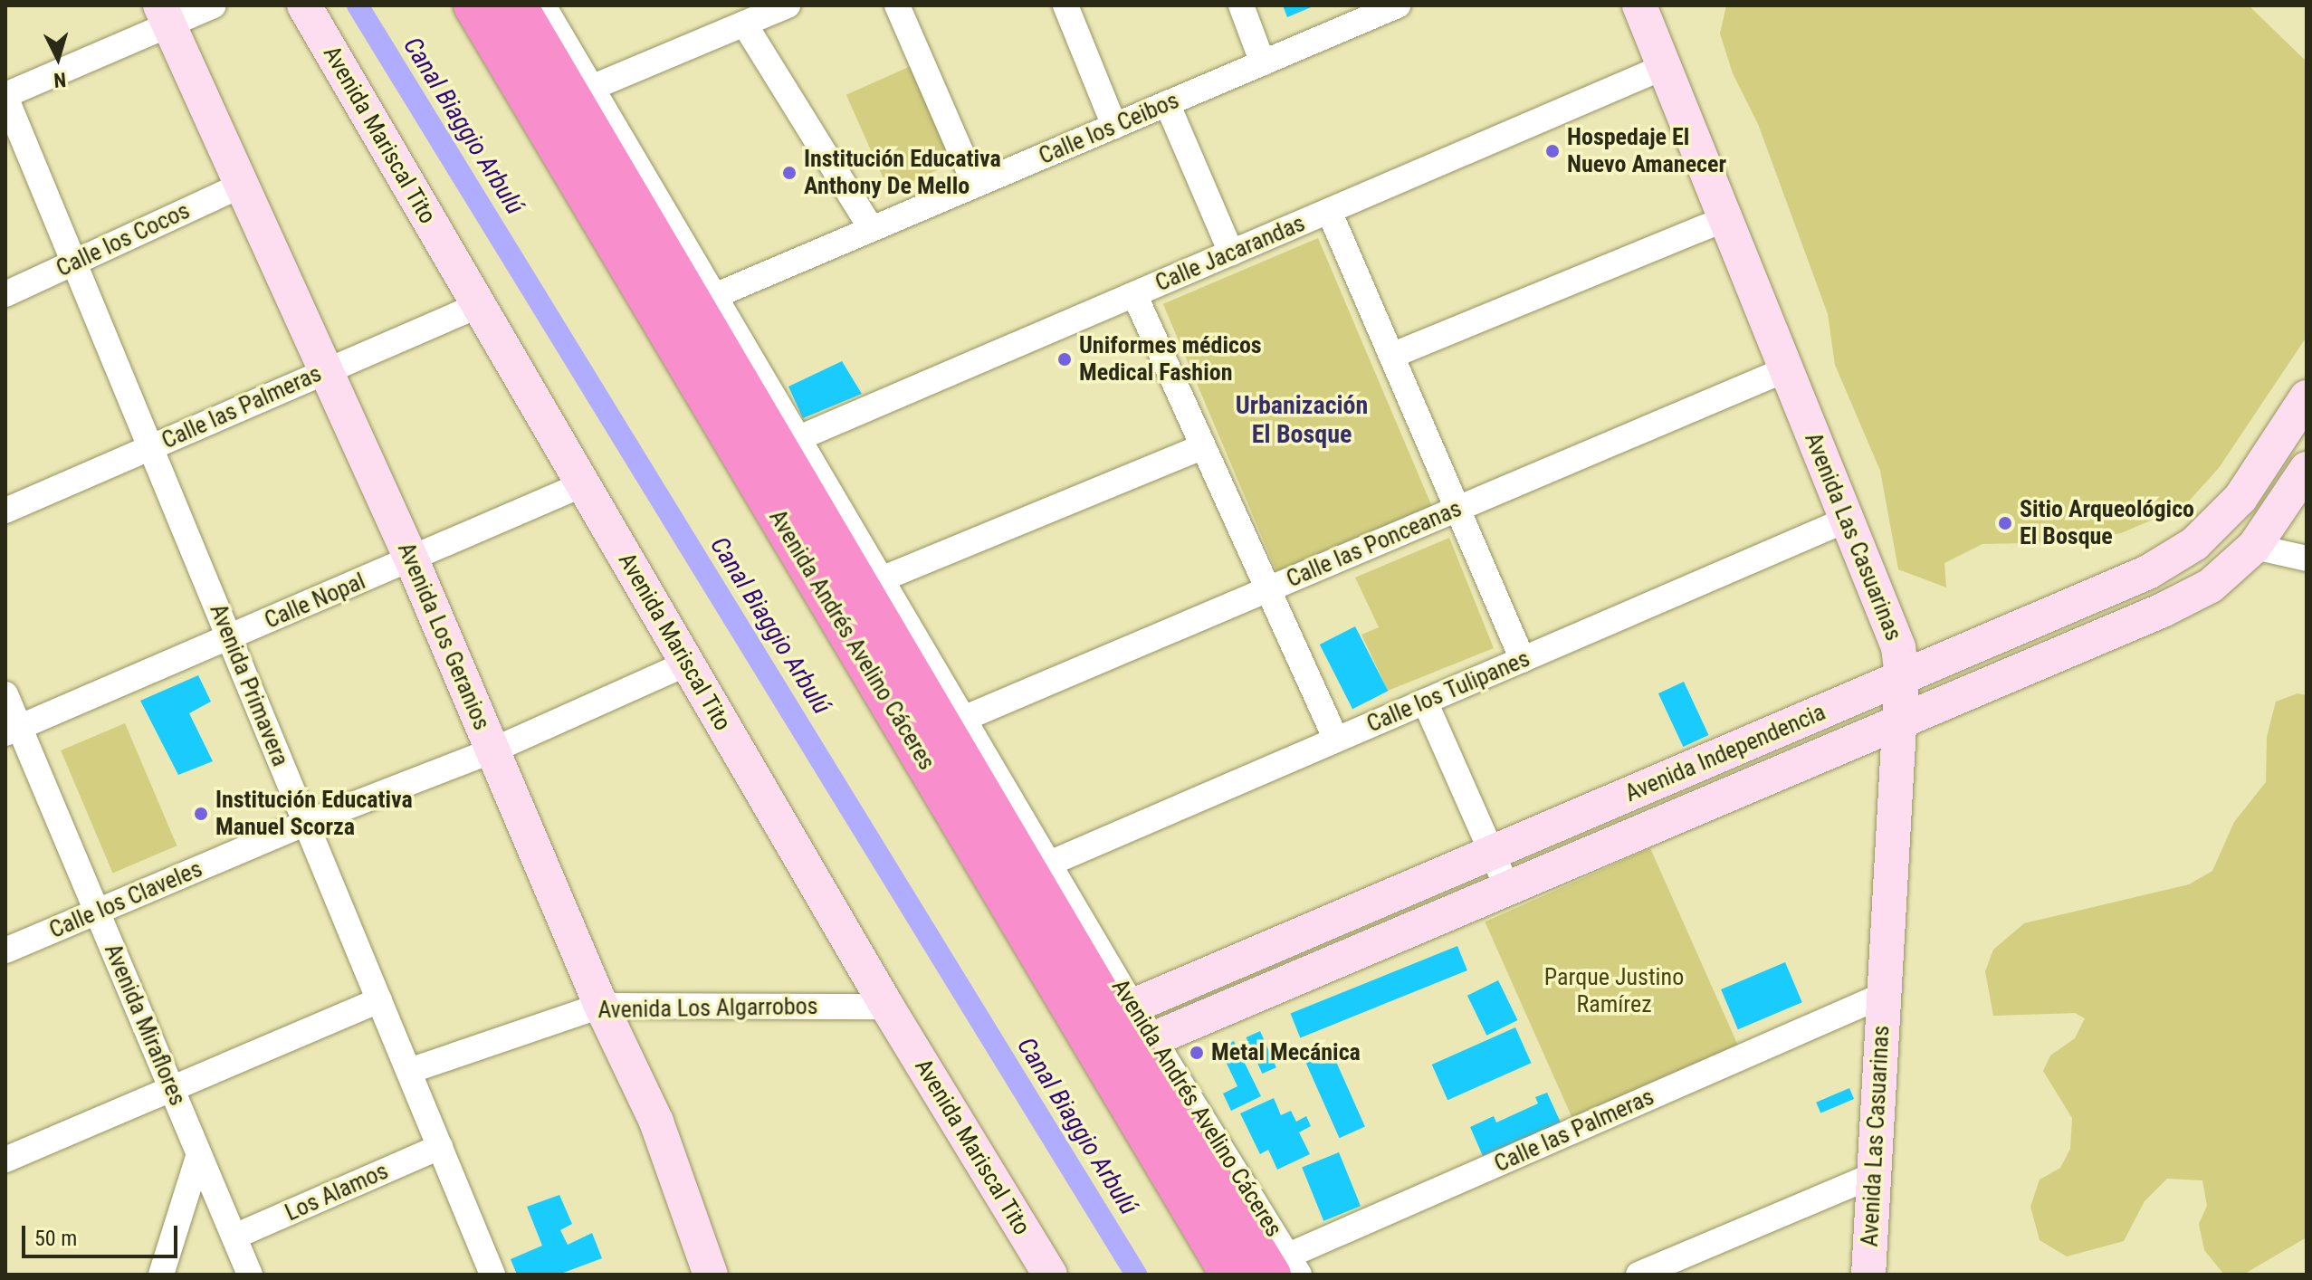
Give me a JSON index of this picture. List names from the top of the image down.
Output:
{
  "streets": {
    "highway": ["Avenida Andrés Avelino Cáceres"],
    "street": [
      "Calle los Ceibos",
      "Avenida Mariscal Tito",
      "Calle los Cocos",
      "Calle Jacarandas",
      "Calle las Palmeras",
      "Avenida Las Casuarinas",
      "Calle las Ponceanas",
      "Calle Nopal",
      "Avenida Los Geranios",
      "Avenida Primavera",
      "Calle los Tulipanes",
      "Avenida Independencia",
      "Calle los Claveles",
      "Avenida Los Algarrobos",
      "Avenida Miraflores",
      "Los Alamos"
    ]
  },
  "crossings": [
    ["Calle los Ceibos", "Avenida Andrés Avelino Cáceres"],
    ["Avenida Mariscal Tito", "Calle las Palmeras"],
    ["Avenida Mariscal Tito", "Calle Nopal"],
    ["Avenida Mariscal Tito", "Calle los Claveles"],
    ["Avenida Mariscal Tito", "Avenida Los Algarrobos"],
    ["Calle los Cocos", "Avenida Los Geranios"],
    ["Calle los Cocos", "Avenida Primavera"],
    ["Calle Jacarandas", "Avenida Las Casuarinas"],
    ["Calle Jacarandas", "Avenida Andrés Avelino Cáceres"],
    ["Calle las Palmeras", "Avenida Las Casuarinas"],
    ["Calle las Palmeras", "Avenida Los Geranios"],
    ["Calle las Palmeras", "Avenida Andrés Avelino Cáceres"],
    ["Calle las Palmeras", "Avenida Primavera"],
    ["Avenida Las Casuarinas", "Calle las Ponceanas"],
    ["Avenida Las Casuarinas", "Calle los Tulipanes"],
    ["Avenida Las Casuarinas", "Avenida Independencia"],
    ["Calle las Ponceanas", "Avenida Andrés Avelino Cáceres"],
    ["Calle Nopal", "Avenida Los Geranios"],
    ["Calle Nopal", "Avenida Primavera"],
    ["Calle Nopal", "Avenida Miraflores"],
    ["Avenida Los Geranios", "Calle los Claveles"],
    ["Avenida Los Geranios", "Avenida Los Algarrobos"],
    ["Avenida Andrés Avelino Cáceres", "Calle los Tulipanes"],
    ["Avenida Andrés Avelino Cáceres", "Avenida Independencia"],
    ["Avenida Primavera", "Calle los Claveles"],
    ["Avenida Primavera", "Avenida Los Algarrobos"],
    ["Avenida Primavera", "Los Alamos"],
    ["Calle los Claveles", "Avenida Miraflores"],
    ["Avenida Miraflores", "Los Alamos"]
  ],
  "districts": ["Urbanización El Bosque"],
  "water": ["Canal Biaggio Arbulú"],
  "parks": ["Parque Justino Ramírez"],
  "places": [
    "Hospedaje El Nuevo Amanecer",
    "Institución Educativa Anthony De Mello",
    "Uniformes médicos Medical Fashion",
    "Sitio Arqueológico El Bosque",
    "Institución Educativa Manuel Scorza",
    "Metal Mecánica"
  ],
  "scale_bar": "50 m",
  "north": "bottom"
}
